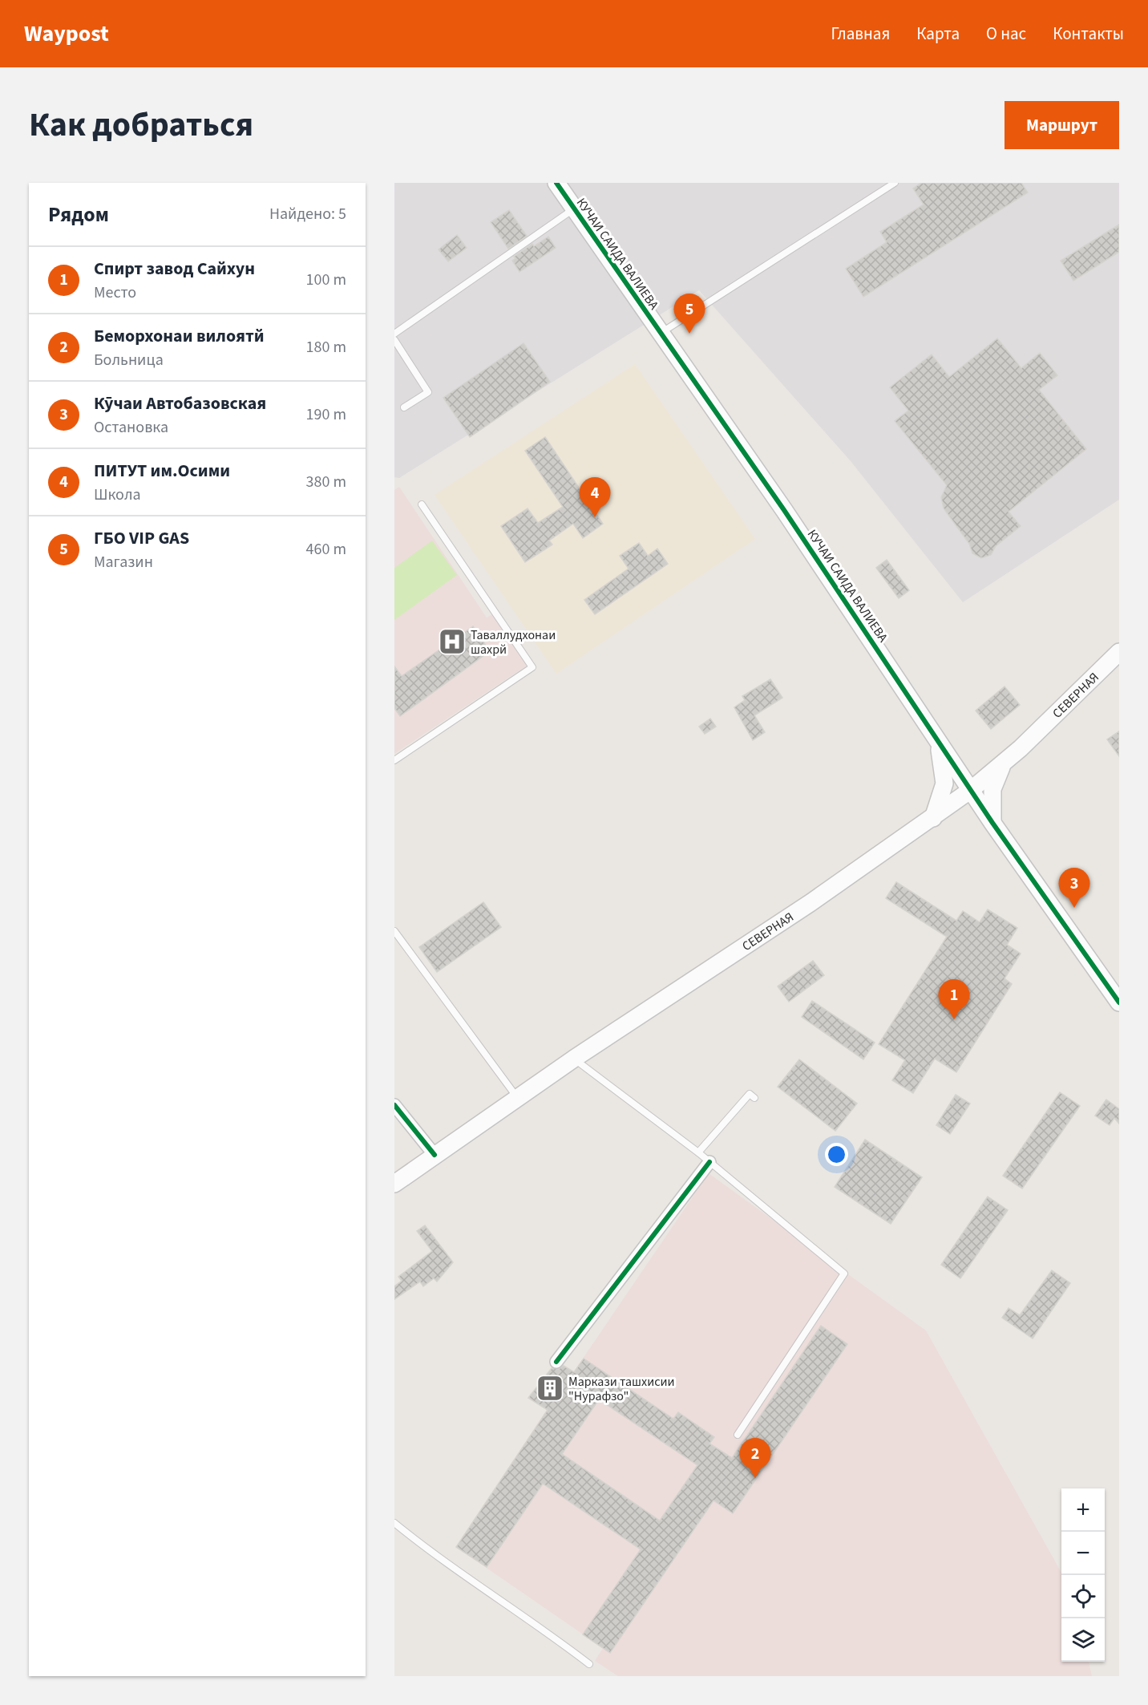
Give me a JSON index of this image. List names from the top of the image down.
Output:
{
  "streets": {
    "main road": ["КУЧАИ САИДА ВАЛИЕВА", "СЕВЕРНАЯ"]
  },
  "crossings": [
    ["КУЧАИ САИДА ВАЛИЕВА", "СЕВЕРНАЯ"]
  ],
  "places": {
    "hospital": ["Таваллудхонаи шахрй"],
    "building": ["Маркази ташхисии \"Нурафзо\""]
  },
  "page": {
    "header": "Waypost",
    "nav": [
      "Главная",
      "Карта",
      "О нас",
      "Контакты"
    ],
    "title": "Как добраться",
    "buttons": "Маршрут",
    "heading": ["Рядом", "Найдено: 5"],
    "list": [
      {
        "mark": "1",
        "name": "Спирт завод Сайхун",
        "note": "Место",
        "value": "100 m"
      },
      {
        "mark": "2",
        "name": "Беморхонаи вилоятй",
        "note": "Больница",
        "value": "180 m"
      },
      {
        "mark": "3",
        "name": "Кӯчаи Автобазовская",
        "note": "Остановка",
        "value": "190 m"
      },
      {
        "mark": "4",
        "name": "ПИТУТ им.Осими",
        "note": "Школа",
        "value": "380 m"
      },
      {
        "mark": "5",
        "name": "ГБО VIP GAS",
        "note": "Магазин",
        "value": "460 m"
      }
    ],
    "pins": [
      "5",
      "4",
      "3",
      "1",
      "2"
    ],
    "map_buttons": ["+", "−"]
  }
}
